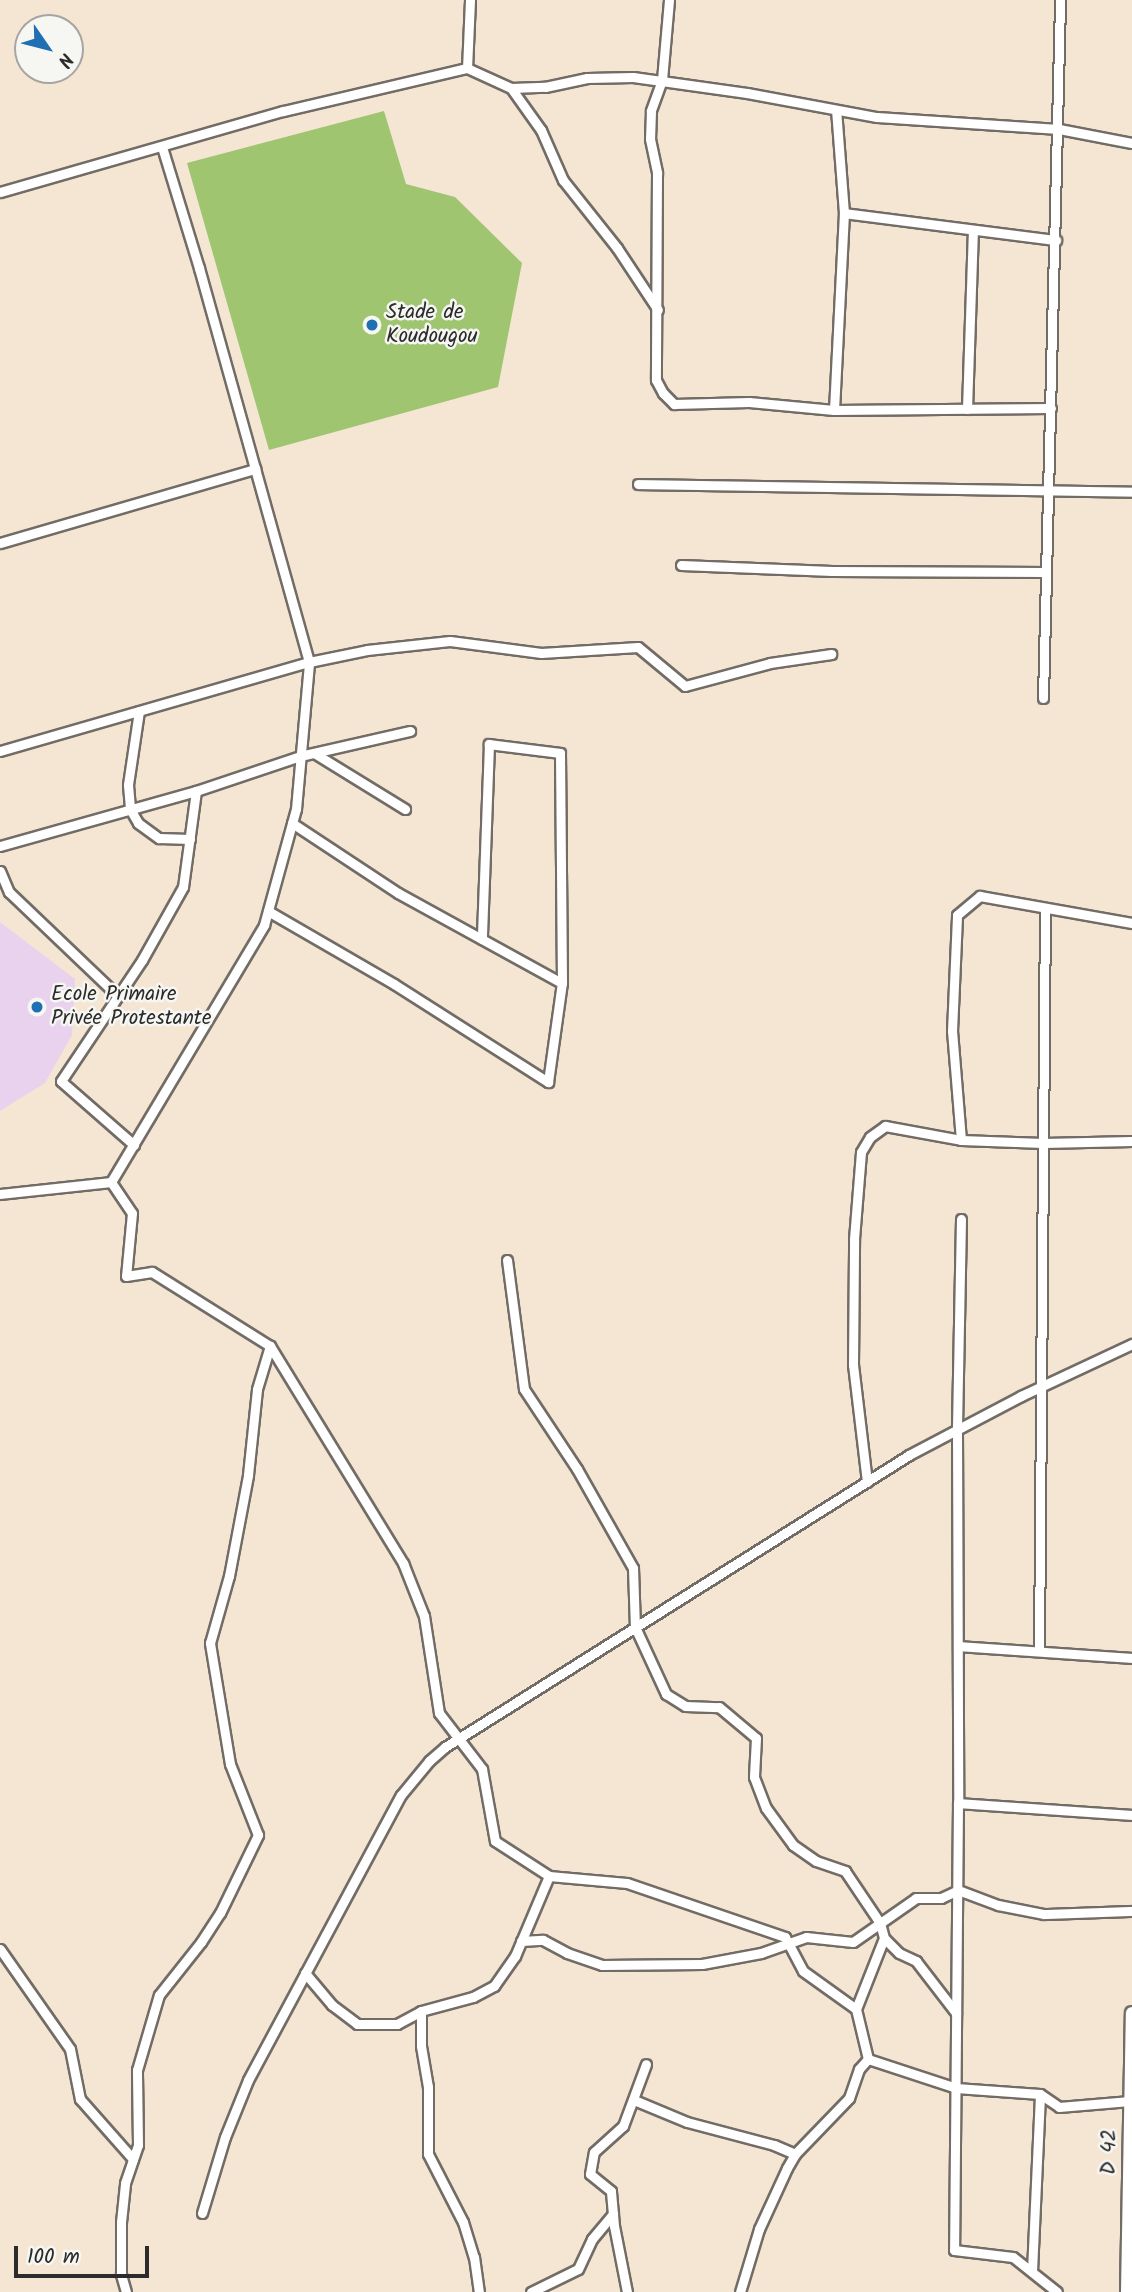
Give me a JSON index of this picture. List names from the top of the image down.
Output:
{
  "streets": {
    "street": ["D 42"]
  },
  "places": ["Stade de Koudougou", "Ecole Primaire Privée Protestante"],
  "scale_bar": "100 m",
  "north": "bottom right"
}
